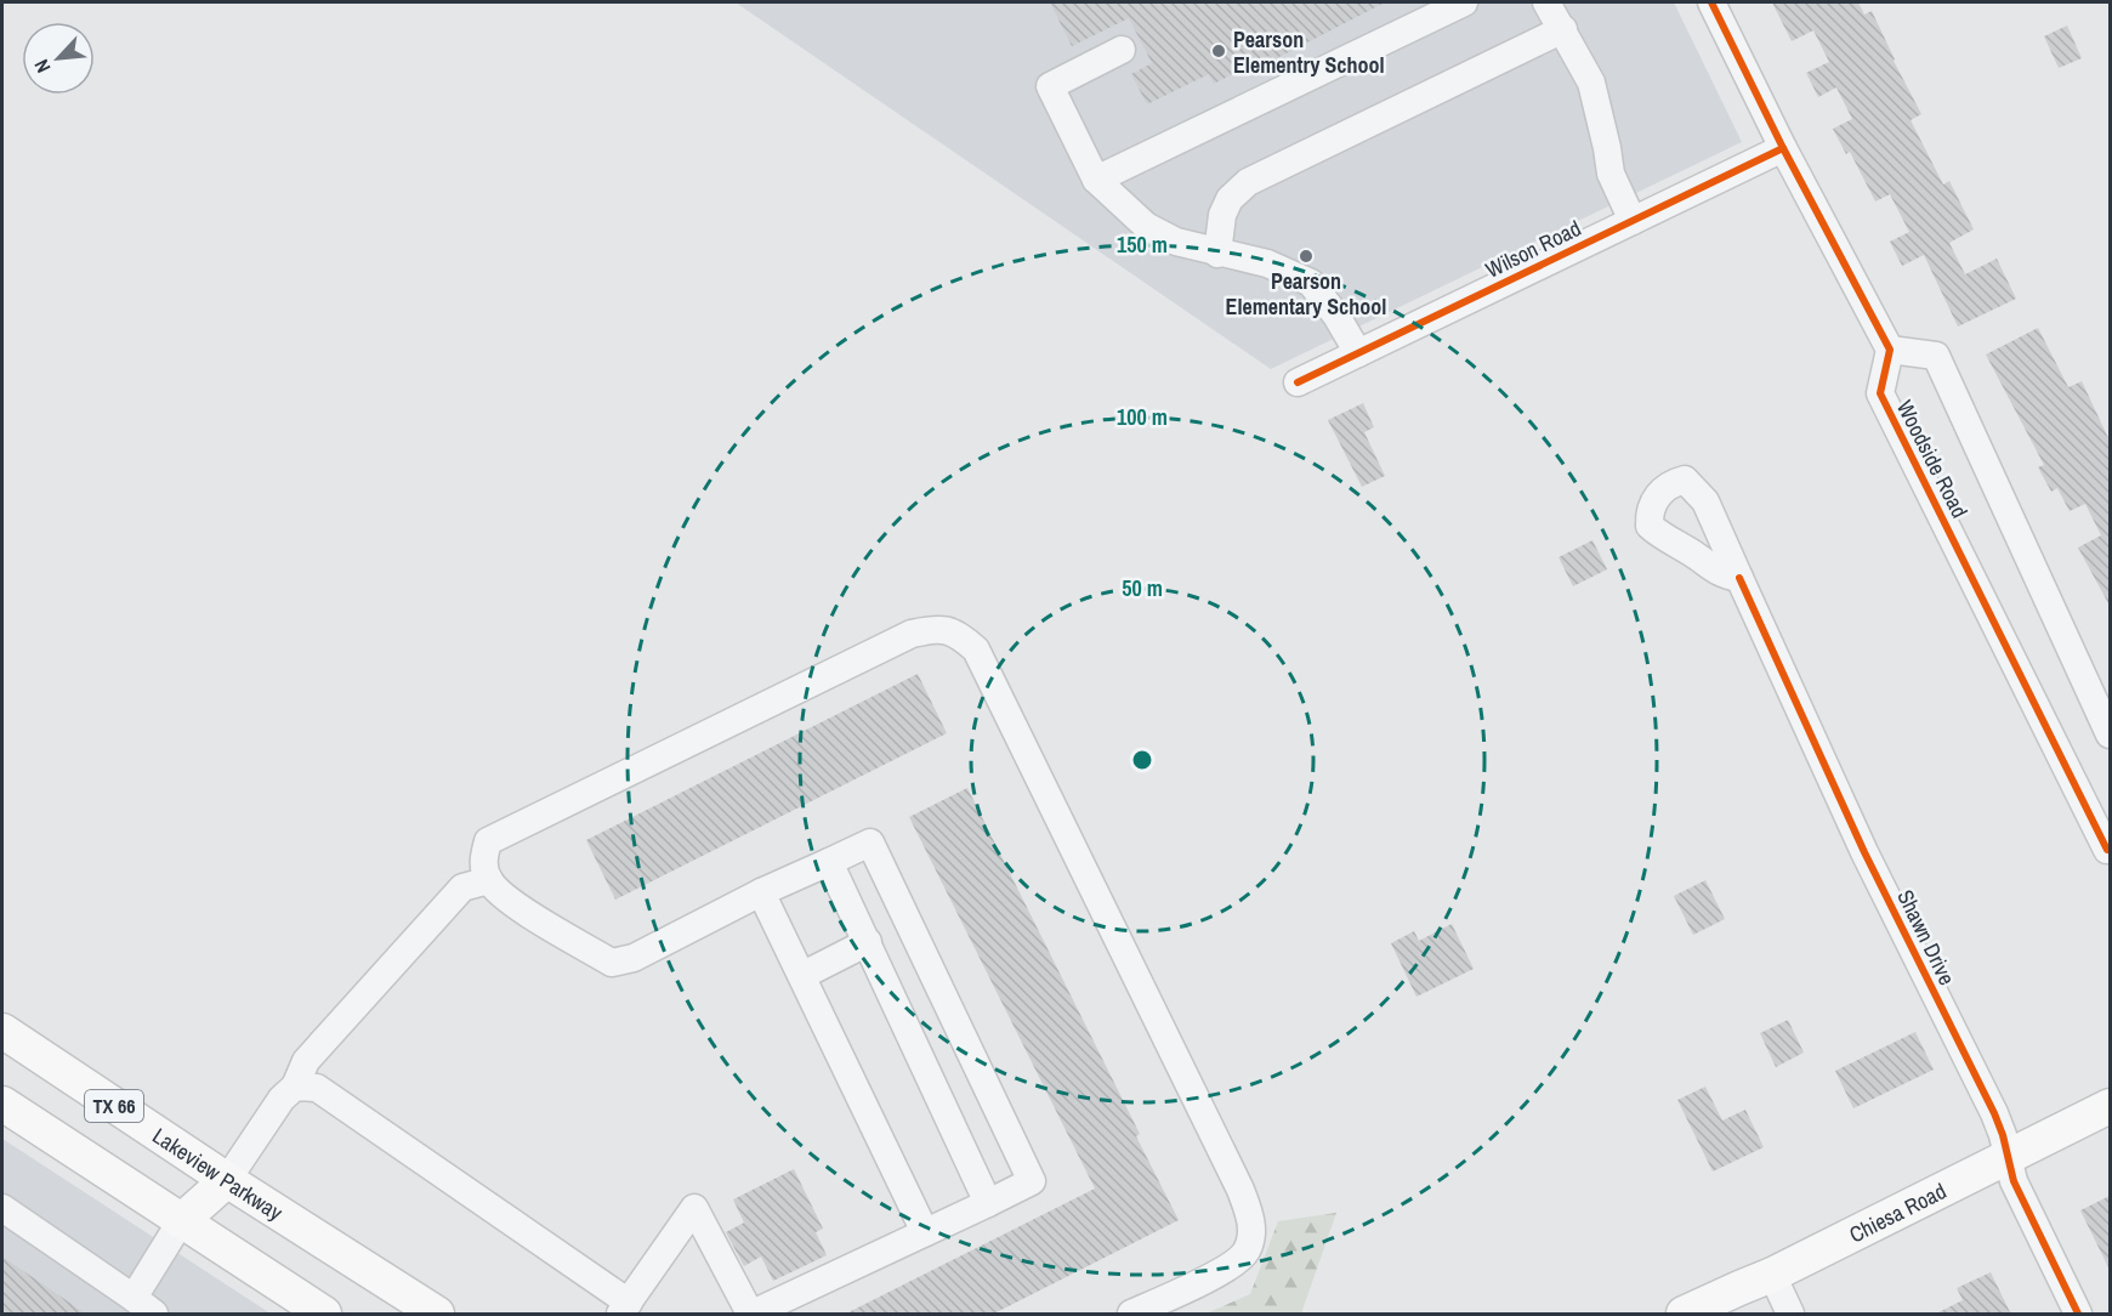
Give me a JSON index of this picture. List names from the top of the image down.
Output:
{
  "streets": {
    "main road": ["TX 66", "Lakeview Parkway", "Chiesa Road"],
    "street": ["Wilson Road", "Woodside Road", "Shawn Drive"]
  },
  "crossings": [
    ["Shawn Drive", "Chiesa Road"]
  ],
  "places": ["Pearson Elementry School", "Pearson Elementary School"],
  "north": "bottom left",
  "rings": ["150 m", "100 m", "50 m"]
}
